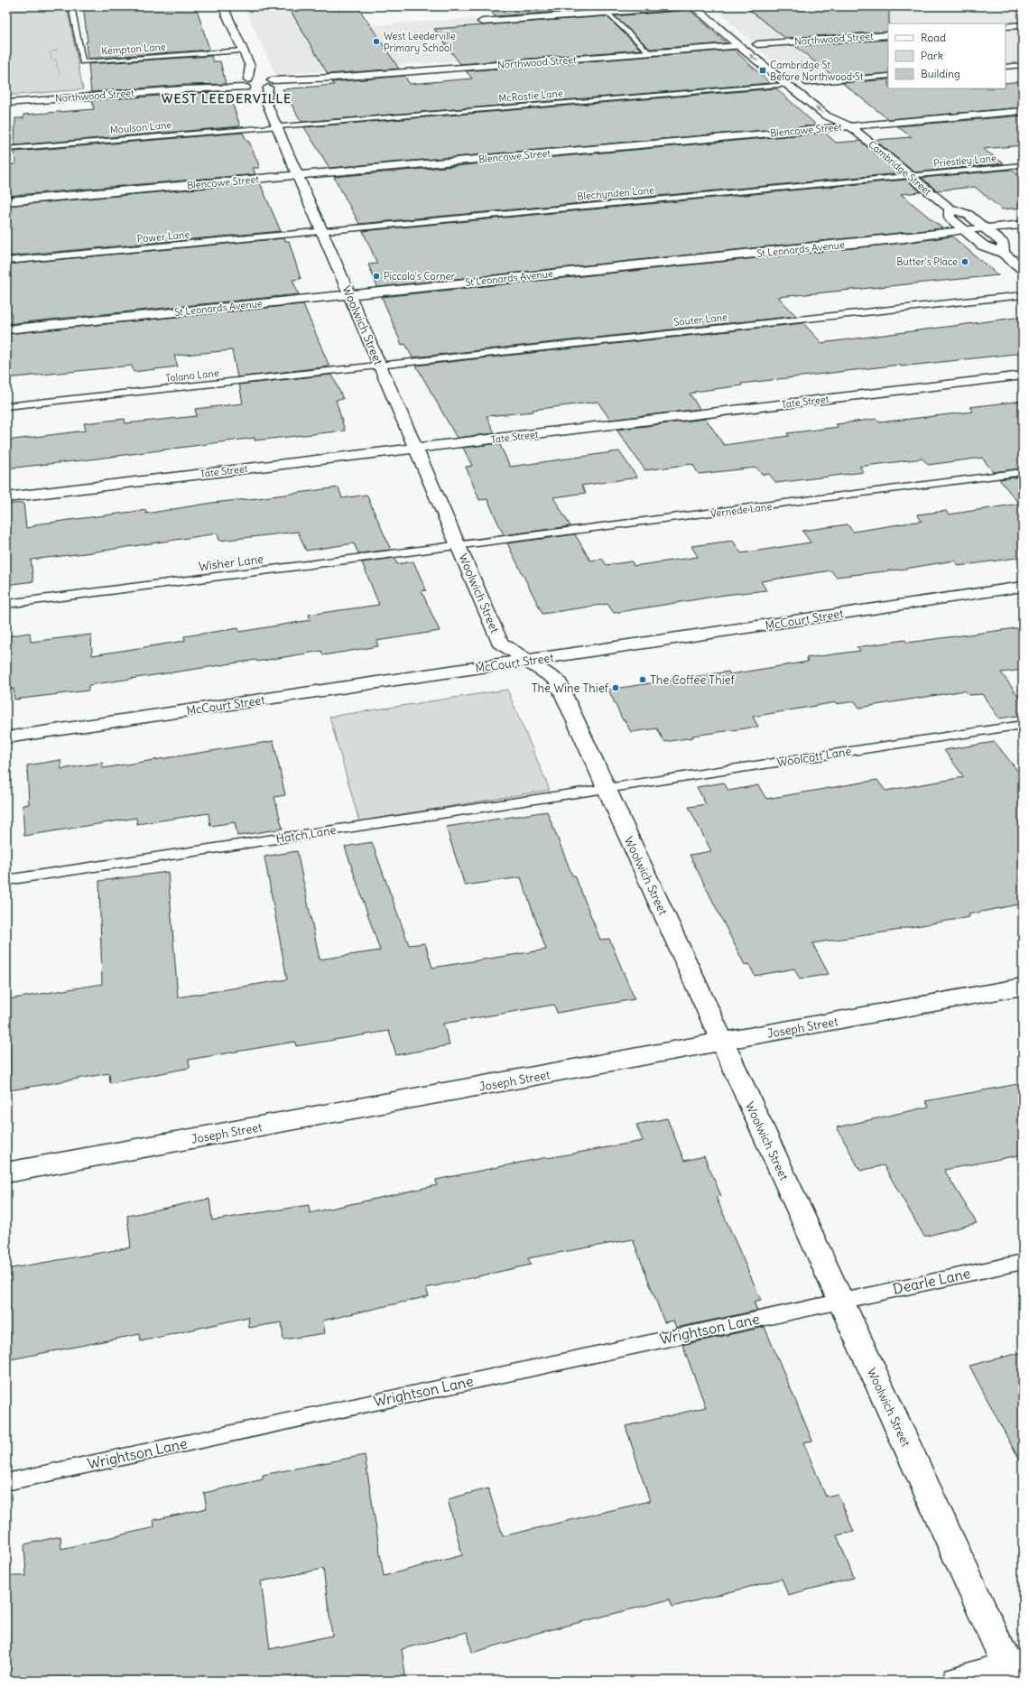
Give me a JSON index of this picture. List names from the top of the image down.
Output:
{
  "streets": {
    "street": [
      "Northwood Street",
      "Blencowe Street",
      "Cambridge Street",
      "St Leonards Avenue",
      "Woolwich Street",
      "Tate Street",
      "McCourt Street",
      "Joseph Street"
    ],
    "lane": [
      "Kempton Lane",
      "McRostie Lane",
      "Moulson Lane",
      "Priestley Lane",
      "Blechynden Lane",
      "Power Lane",
      "Souter Lane",
      "Tolano Lane",
      "Vernede Lane",
      "Wisher Lane",
      "Woolcott Lane",
      "Hatch Lane",
      "Dearle Lane",
      "Wrightson Lane"
    ]
  },
  "crossings": [
    ["Northwood Street", "Cambridge Street"],
    ["Northwood Street", "Woolwich Street"],
    ["McRostie Lane", "Moulson Lane"],
    ["McRostie Lane", "Cambridge Street"],
    ["McRostie Lane", "Woolwich Street"],
    ["Moulson Lane", "Woolwich Street"],
    ["Blencowe Street", "Cambridge Street"],
    ["Blencowe Street", "Woolwich Street"],
    ["Priestley Lane", "Cambridge Street"],
    ["Priestley Lane", "Blechynden Lane"],
    ["Cambridge Street", "Blechynden Lane"],
    ["Cambridge Street", "St Leonards Avenue"],
    ["Blechynden Lane", "Power Lane"],
    ["Blechynden Lane", "Woolwich Street"],
    ["Power Lane", "Woolwich Street"],
    ["St Leonards Avenue", "Woolwich Street"],
    ["Souter Lane", "Woolwich Street"],
    ["Souter Lane", "Tolano Lane"],
    ["Woolwich Street", "Tolano Lane"],
    ["Woolwich Street", "Tate Street"],
    ["Woolwich Street", "Vernede Lane"],
    ["Woolwich Street", "Wisher Lane"],
    ["Woolwich Street", "McCourt Street"],
    ["Woolwich Street", "Woolcott Lane"],
    ["Woolwich Street", "Hatch Lane"],
    ["Woolwich Street", "Joseph Street"],
    ["Woolwich Street", "Dearle Lane"],
    ["Woolwich Street", "Wrightson Lane"],
    ["Vernede Lane", "Wisher Lane"],
    ["Woolcott Lane", "Hatch Lane"],
    ["Dearle Lane", "Wrightson Lane"]
  ],
  "districts": ["WEST LEEDERVILLE"],
  "places": {
    "other": [
      "West Leederville Primary School",
      "Butter's Place",
      "Piccolo's Corner",
      "The Coffee Thief",
      "The Wine Thief"
    ],
    "transit": ["Cambridge St Before Northwood St"]
  },
  "legend": ["Road", "Park", "Building"]
}
